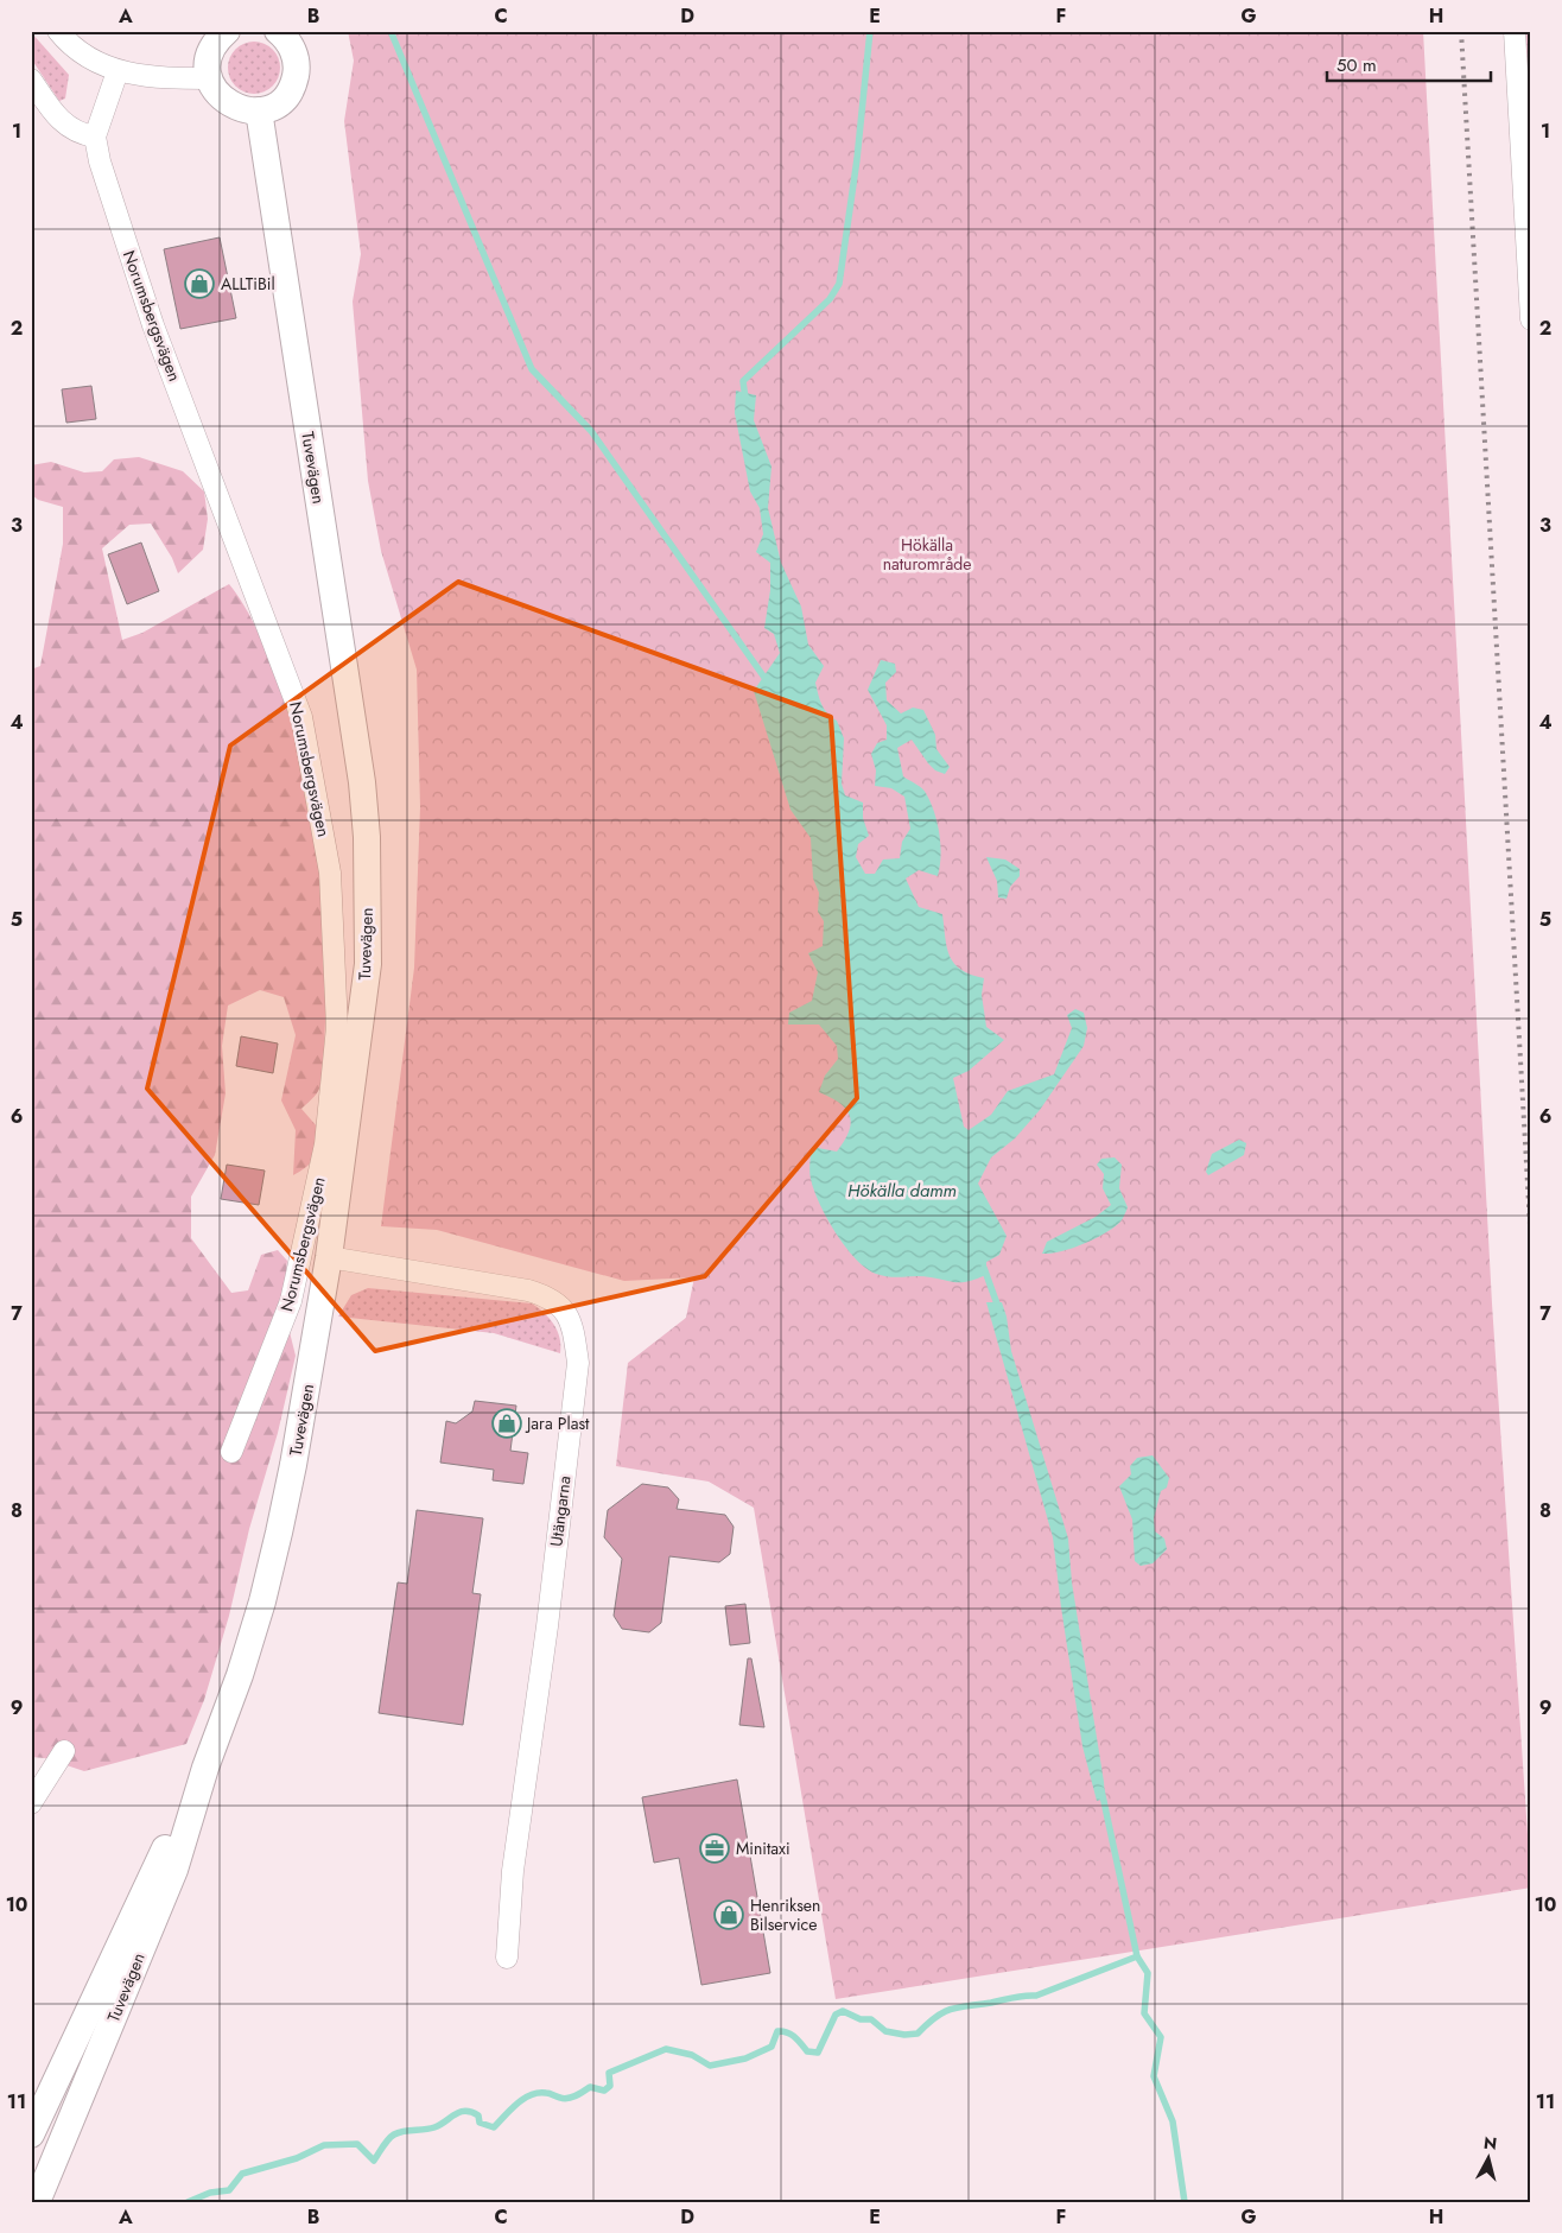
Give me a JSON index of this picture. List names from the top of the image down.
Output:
{
  "streets": {
    "main road": ["Tuvevägen"],
    "street": ["Norumsbergsvägen", "Utängarna"]
  },
  "crossings": [
    ["Tuvevägen", "Utängarna"]
  ],
  "water": ["Hökälla damm"],
  "parks": ["Hökälla naturområde"],
  "places": {
    "shop": ["ALLTiBil", "Jara Plast", "Henriksen Bilservice"],
    "office": ["Minitaxi"]
  },
  "scale_bar": "50 m",
  "north": "top",
  "grid": {
    "columns": [
      "A",
      "B",
      "C",
      "D",
      "E",
      "F",
      "G",
      "H"
    ],
    "rows": [
      "1",
      "2",
      "3",
      "4",
      "5",
      "6",
      "7",
      "8",
      "9",
      "10",
      "11"
    ]
  }
}
